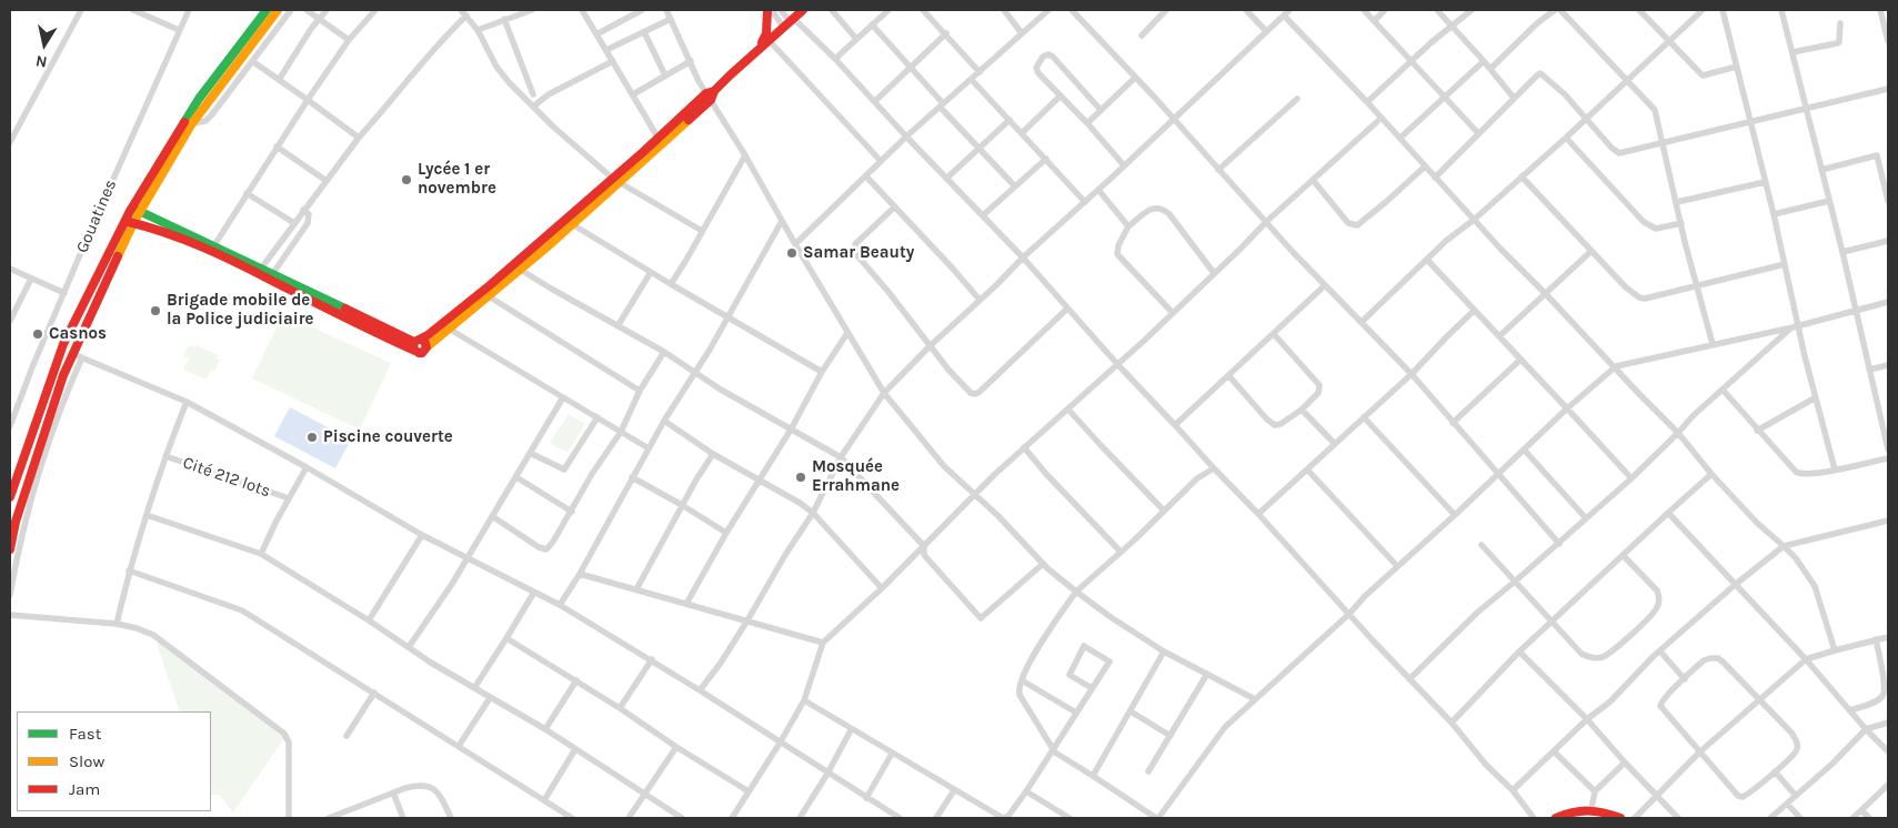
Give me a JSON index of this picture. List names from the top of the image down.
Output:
{
  "streets": {
    "street": ["Gouatines", "Cité 212 lots"]
  },
  "places": [
    "Lycée 1 er novembre",
    "Samar Beauty",
    "Brigade mobile de la Police judiciaire",
    "Casnos",
    "Piscine couverte",
    "Mosquée Errahmane"
  ],
  "legend": ["Fast", "Slow", "Jam"],
  "north": "bottom"
}
